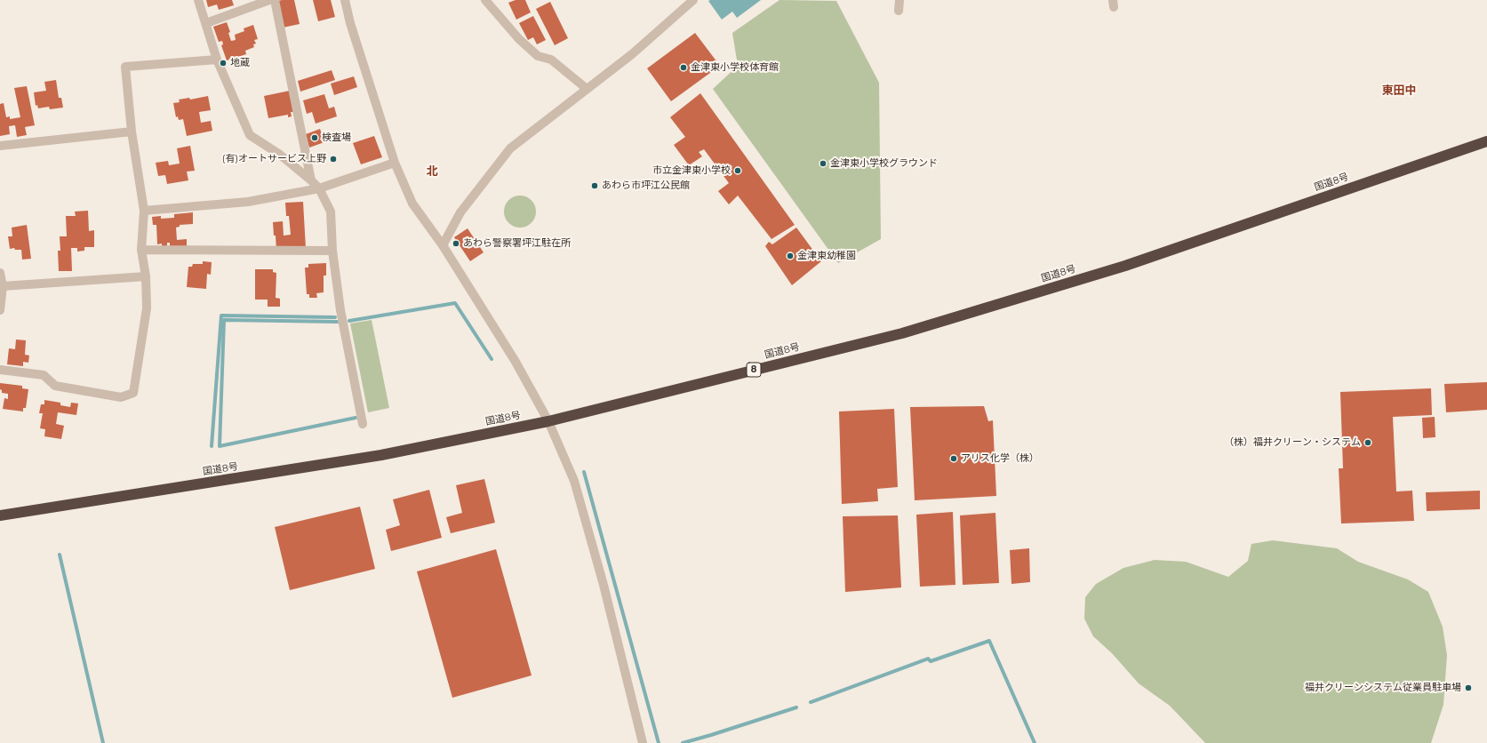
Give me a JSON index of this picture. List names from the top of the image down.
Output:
{
  "streets": {
    "highway": ["国道8号", "8"]
  },
  "districts": ["東田中", "北"],
  "places": [
    "地蔵",
    "金津東小学校体育館",
    "検査場",
    "(有)オートサービス上野",
    "金津東小学校グラウンド",
    "市立金津東小学校",
    "あわら市坪江公民館",
    "あわら警察署坪江駐在所",
    "金津東幼稚園",
    "（株）福井クリーン・システム",
    "アリス化学（株）",
    "福井クリーンシステム従業員駐車場"
  ]
}
